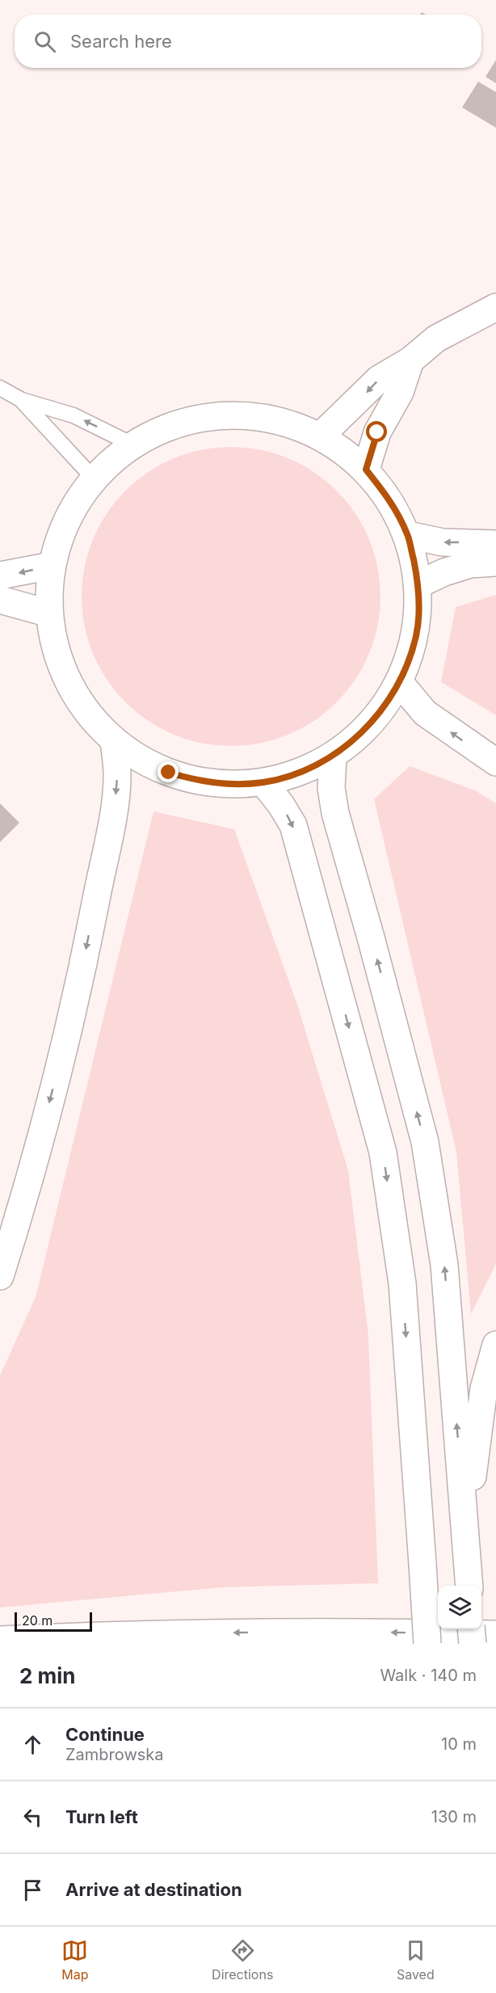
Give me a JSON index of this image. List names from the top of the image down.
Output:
{
  "scale_bar": "20 m",
  "page": {
    "search": "Search here",
    "scale": "20 m",
    "heading": ["2 min", "Walk · 140 m"],
    "list": [
      ["Continue", "Zambrowska", "10 m"],
      ["Turn left", "130 m"],
      "Arrive at destination"
    ],
    "nav": ["Map", "Directions", "Saved"]
  }
}
